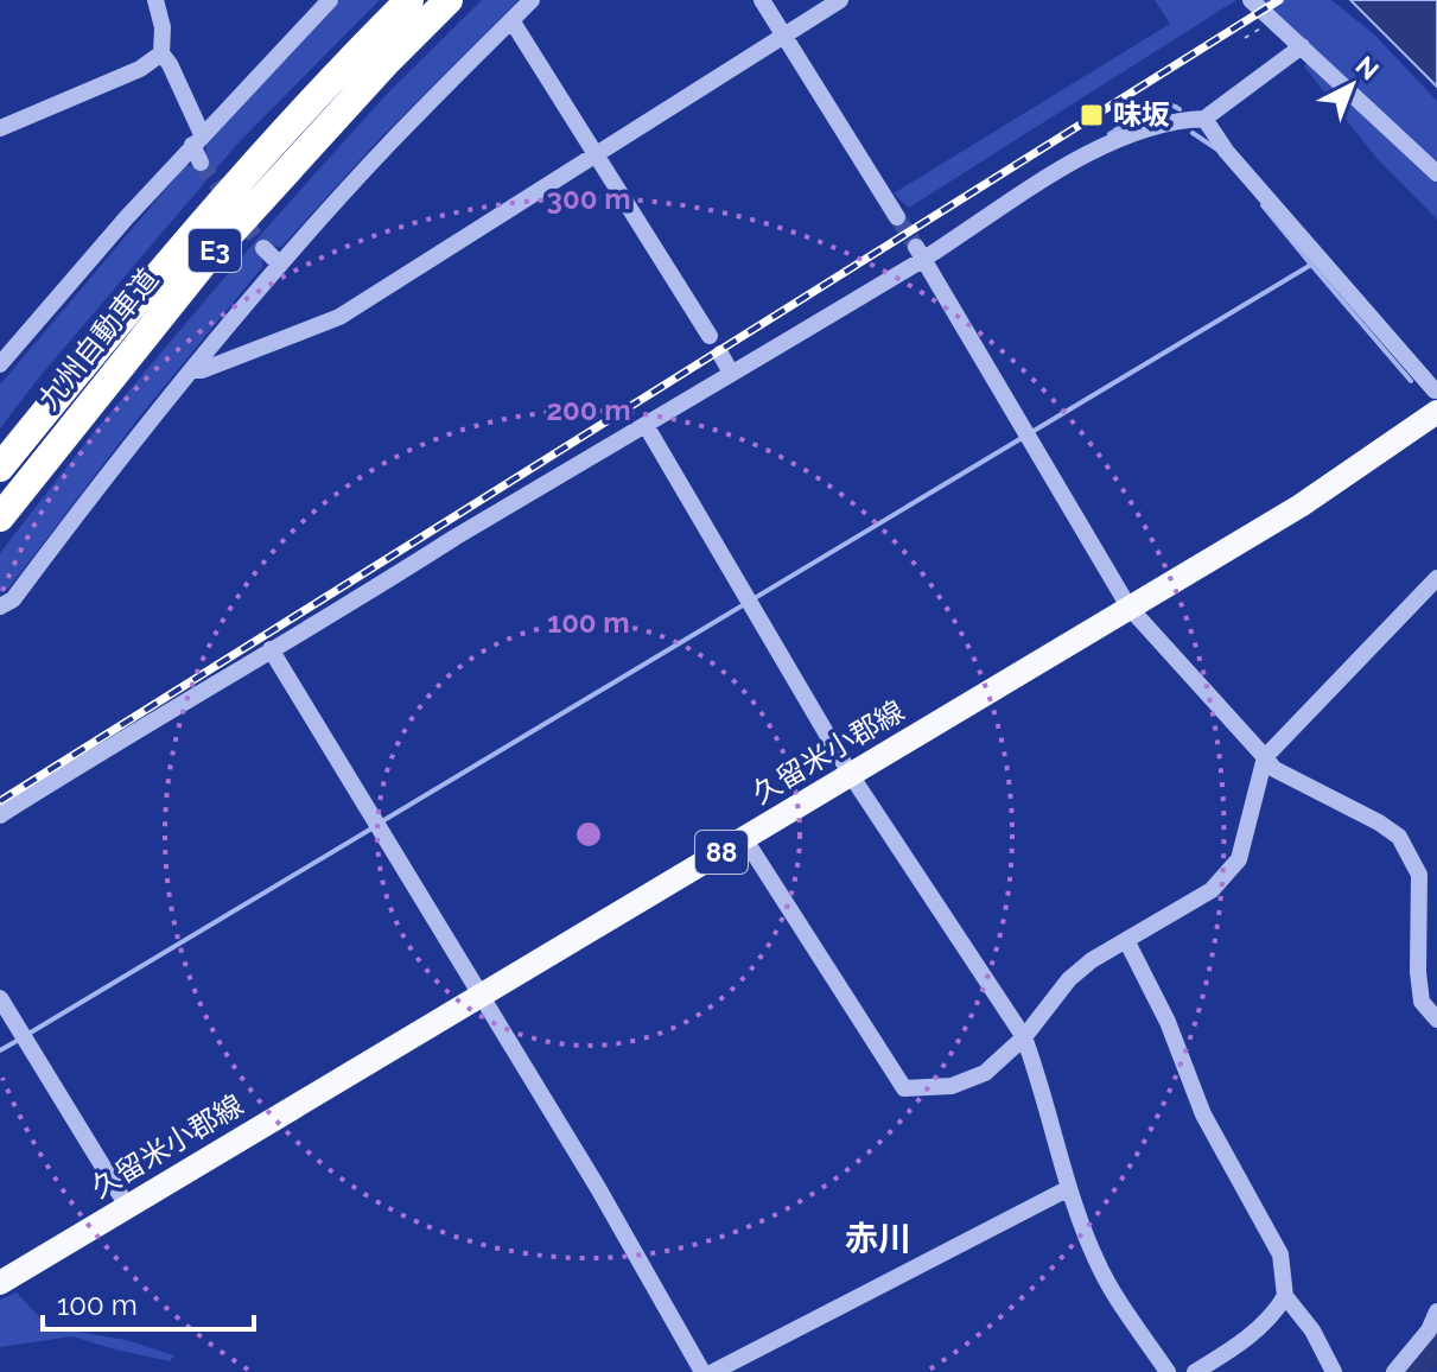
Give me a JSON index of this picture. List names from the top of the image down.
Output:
{
  "streets": {
    "highway": ["E3", "九州自動車道"],
    "main road": ["久留米小郡線", "88"]
  },
  "districts": ["赤川"],
  "places": {
    "transit": ["味坂"]
  },
  "scale_bar": "100 m",
  "north": "top right",
  "rings": ["300 m", "200 m", "100 m"]
}
